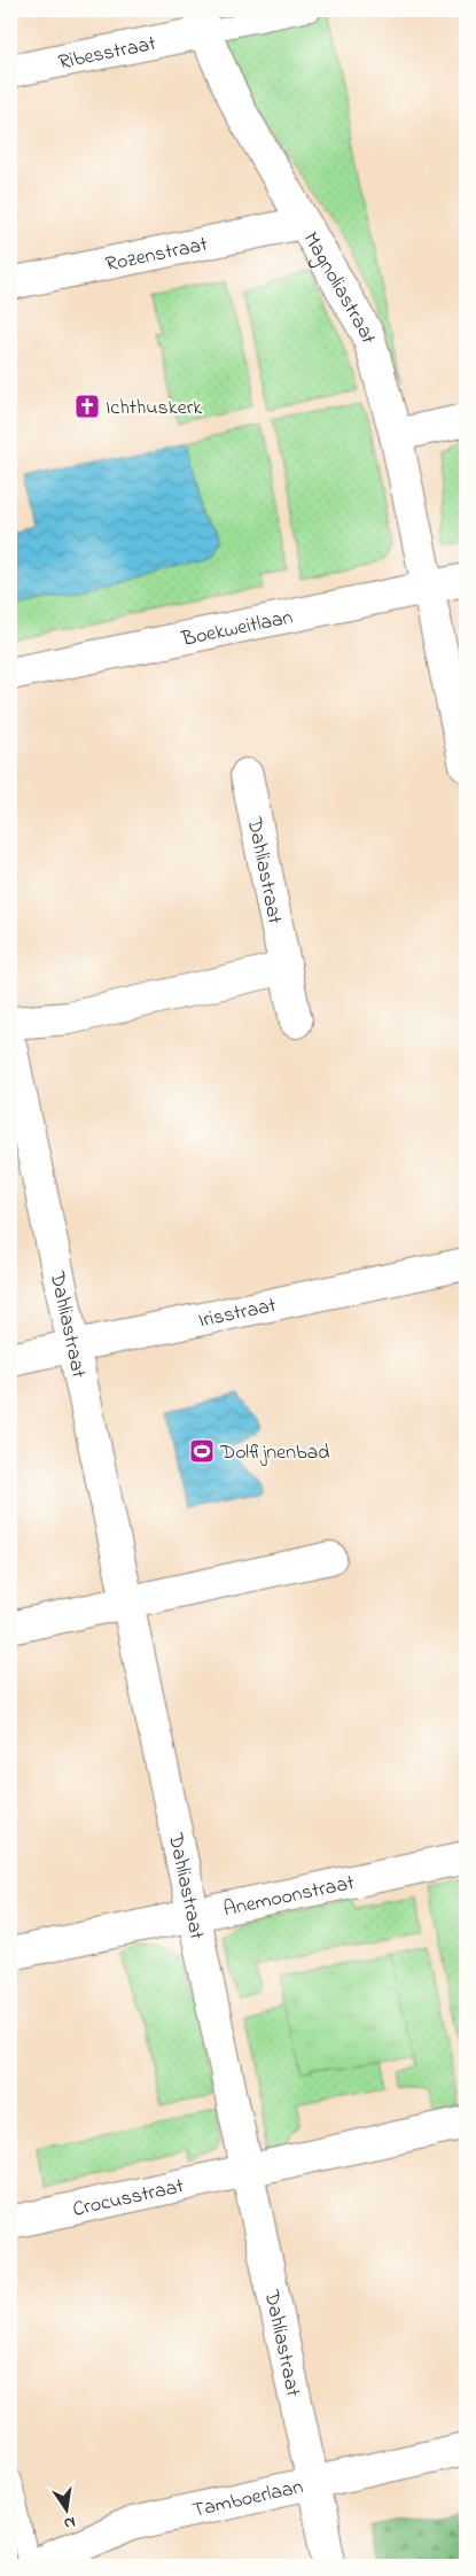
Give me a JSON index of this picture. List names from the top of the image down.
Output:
{
  "streets": {
    "street": [
      "Ribesstraat",
      "Rozenstraat",
      "Magnoliastraat",
      "Boekweitlaan",
      "Dahliastraat",
      "Irisstraat",
      "Anemoonstraat",
      "Crocusstraat",
      "Tamboerlaan"
    ]
  },
  "crossings": [
    ["Ribesstraat", "Magnoliastraat"],
    ["Rozenstraat", "Magnoliastraat"],
    ["Magnoliastraat", "Boekweitlaan"],
    ["Dahliastraat", "Irisstraat"],
    ["Dahliastraat", "Anemoonstraat"],
    ["Dahliastraat", "Crocusstraat"],
    ["Dahliastraat", "Tamboerlaan"]
  ],
  "places": {
    "church": ["Ichthuskerk"],
    "sports": ["Dolfijnenbad"]
  },
  "north": "bottom"
}
